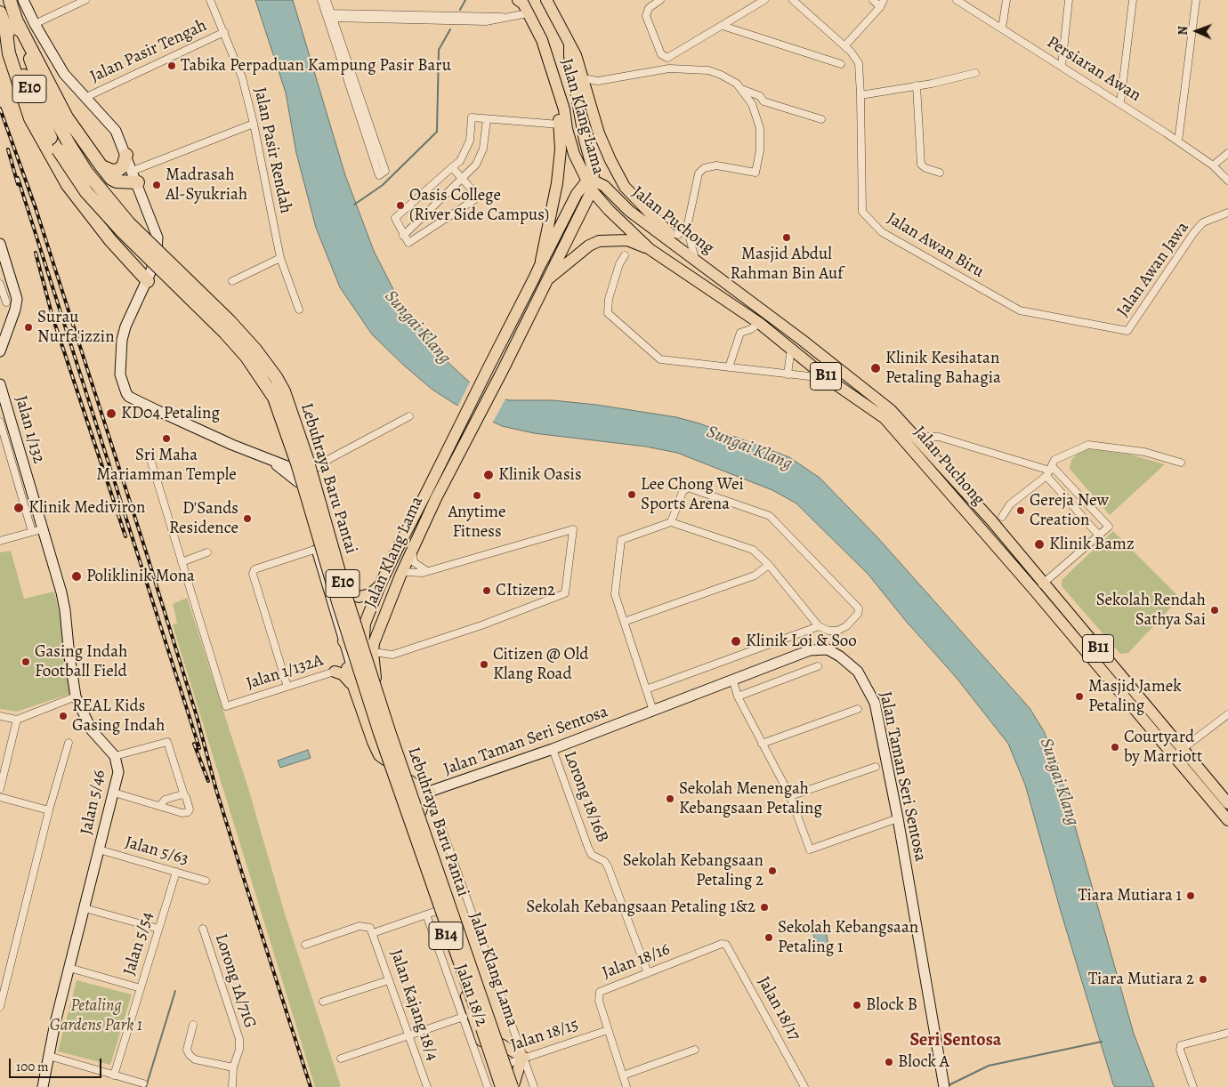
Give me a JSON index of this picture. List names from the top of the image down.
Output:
{
  "streets": {
    "highway": ["E10", "Lebuhraya Baru Pantai"],
    "main road": [
      "Jalan Klang Lama",
      "Jalan Puchong",
      "B11",
      "B14"
    ],
    "street": [
      "Jalan Pasir Tengah",
      "Persiaran Awan",
      "Jalan Pasir Rendah",
      "Jalan Awan Biru",
      "Jalan Awan Jawa",
      "Jalan 1/132",
      "Jalan 1/132A",
      "Jalan Taman Seri Sentosa",
      "Lorong 18/16B",
      "Jalan 5/46",
      "Jalan 5/63",
      "Jalan 5/54",
      "Jalan 18/16",
      "Lorong 1A/71G",
      "Jalan 18/2",
      "Jalan Kajang 18/4",
      "Jalan 18/17",
      "Jalan 18/15"
    ]
  },
  "crossings": [
    ["Jalan Pasir Tengah", "Jalan Pasir Rendah"],
    ["Jalan Klang Lama", "Jalan Puchong"],
    ["Jalan Klang Lama", "Lebuhraya Baru Pantai"],
    ["Jalan Klang Lama", "Jalan Taman Seri Sentosa"],
    ["Jalan Klang Lama", "Jalan 18/15"],
    ["Jalan Awan Biru", "Jalan Awan Jawa"],
    ["Jalan 1/132", "Jalan 5/46"],
    ["Jalan Taman Seri Sentosa", "Lorong 18/16B"],
    ["Lorong 18/16B", "Jalan 18/16"],
    ["Jalan 5/46", "Jalan 5/63"],
    ["Jalan 5/63", "Jalan 5/54"],
    ["Jalan 18/16", "Jalan 18/17"],
    ["Jalan 18/16", "Jalan 18/15"]
  ],
  "districts": ["Seri Sentosa"],
  "water": ["Sungai Klang"],
  "parks": ["Petaling Gardens Park 1"],
  "places": [
    "Tabika Perpaduan Kampung Pasir Baru",
    "Madrasah Al-Syukriah",
    "Oasis College (River Side Campus)",
    "Masjid Abdul Rahman Bin Auf",
    "Surau Nurfa'izzin",
    "Klinik Kesihatan Petaling Bahagia",
    "KD04 Petaling",
    "Sri Maha Mariamman Temple",
    "Klinik Oasis",
    "Lee Chong Wei Sports Arena",
    "Anytime Fitness",
    "Klinik Mediviron",
    "Gereja New Creation",
    "D'Sands Residence",
    "Klinik Bamz",
    "Poliklinik Mona",
    "CItizen2",
    "Sekolah Rendah Sathya Sai",
    "Klinik Loi & Soo",
    "Gasing Indah Football Field",
    "Citizen @ Old Klang Road",
    "Masjid Jamek Petaling",
    "REAL Kids Gasing Indah",
    "Courtyard by Marriott",
    "Sekolah Menengah Kebangsaan Petaling",
    "Sekolah Kebangsaan Petaling 2",
    "Tiara Mutiara 1",
    "Sekolah Kebangsaan Petaling 1&2",
    "Sekolah Kebangsaan Petaling 1",
    "Tiara Mutiara 2",
    "Block B",
    "Block A"
  ],
  "scale_bar": "100 m",
  "north": "left"
}
